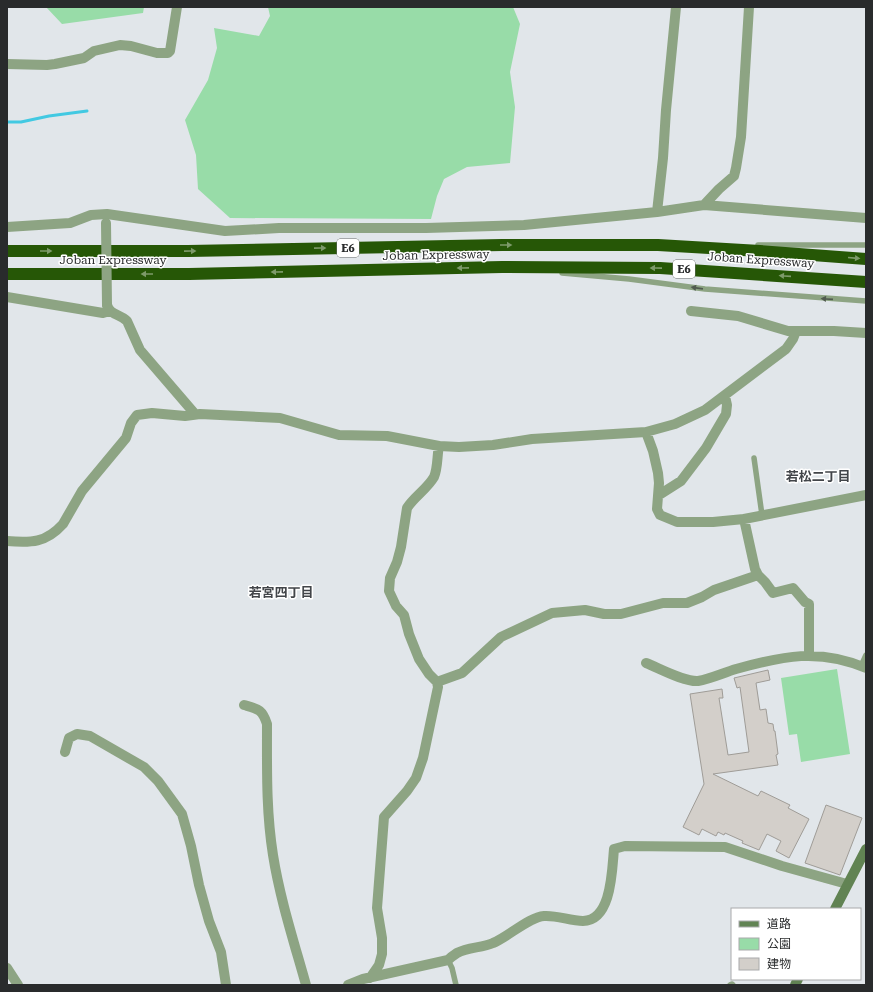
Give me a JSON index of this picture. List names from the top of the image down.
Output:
{
  "streets": {
    "highway": ["E6", "Joban Expressway"]
  },
  "districts": ["若松二丁目", "若宮四丁目"],
  "legend": ["道路", "公園", "建物"]
}
